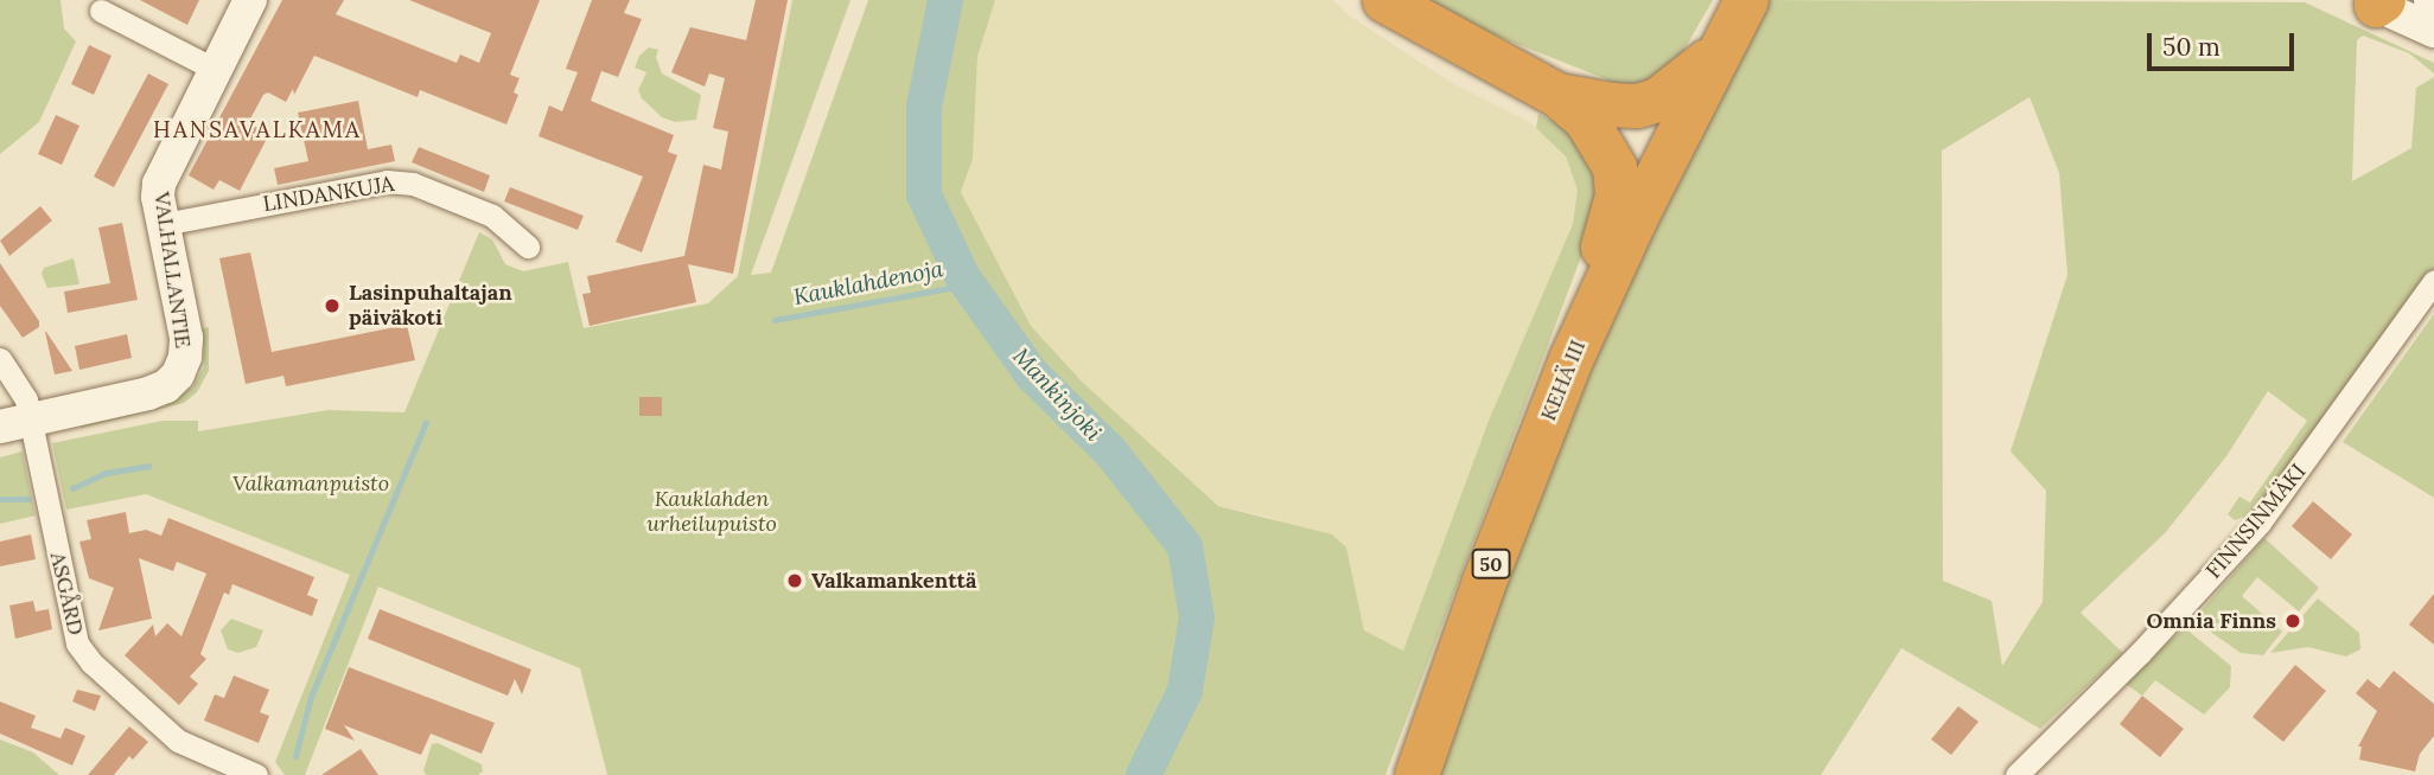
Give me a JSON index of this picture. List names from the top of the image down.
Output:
{
  "streets": {
    "highway": ["KEHÄ III", "50"],
    "street": [
      "LINDANKUJA",
      "VALHALLANTIE",
      "FINNSINMÄKI",
      "ASGÅRD"
    ]
  },
  "crossings": [
    ["LINDANKUJA", "VALHALLANTIE"],
    ["VALHALLANTIE", "ASGÅRD"]
  ],
  "districts": ["HANSAVALKAMA"],
  "water": ["Kauklahdenoja", "Mankinjoki"],
  "parks": ["Valkamanpuisto", "Kauklahden urheilupuisto"],
  "places": ["Lasinpuhaltajan päiväkoti", "Valkamankenttä", "Omnia Finns"],
  "scale_bar": "50 m"
}
